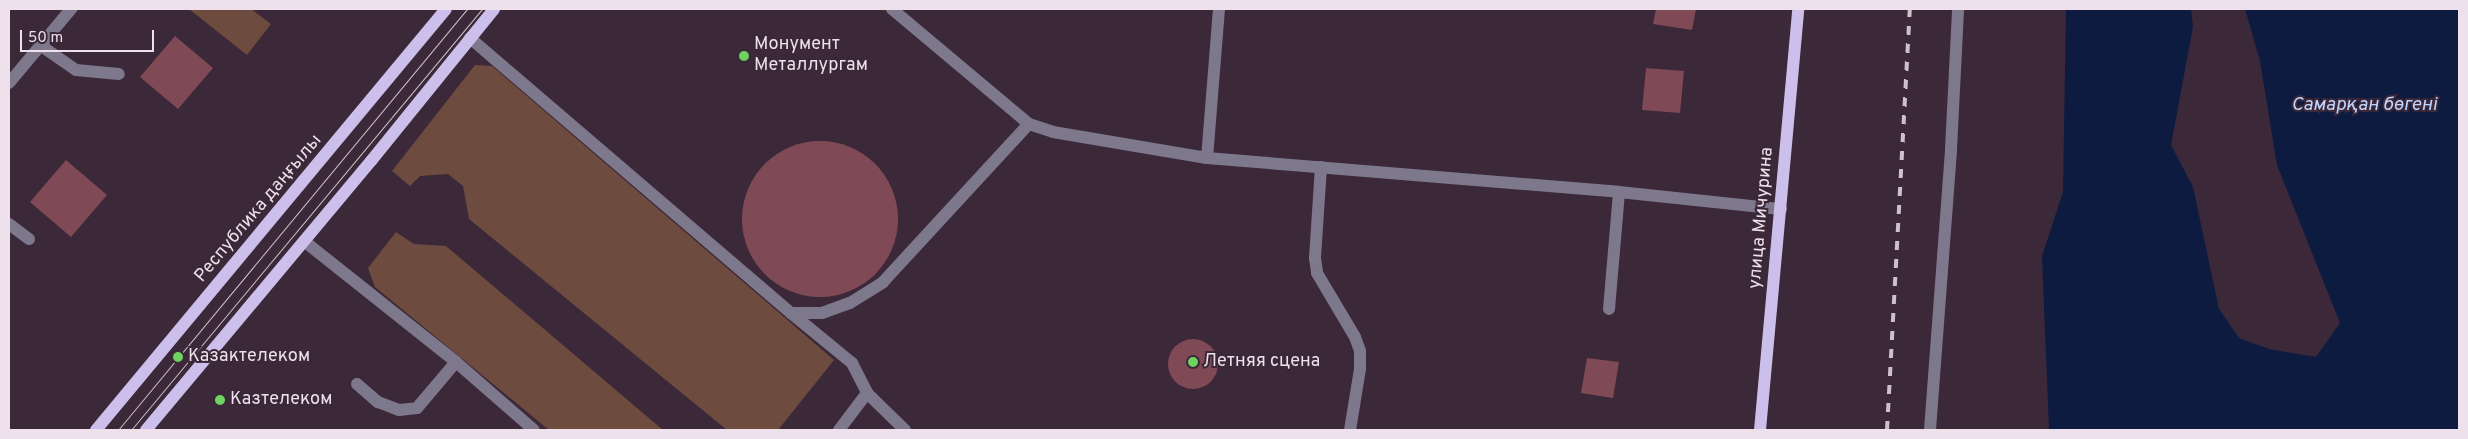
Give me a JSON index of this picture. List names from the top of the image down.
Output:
{
  "streets": {
    "main road": ["Республика даңғылы", "улица Мичурина"]
  },
  "water": ["Самарқан бөгені"],
  "places": [
    "Монумент Металлургам",
    "Казактелеком",
    "Летняя сцена",
    "Казтелеком"
  ],
  "scale_bar": "50 m"
}
